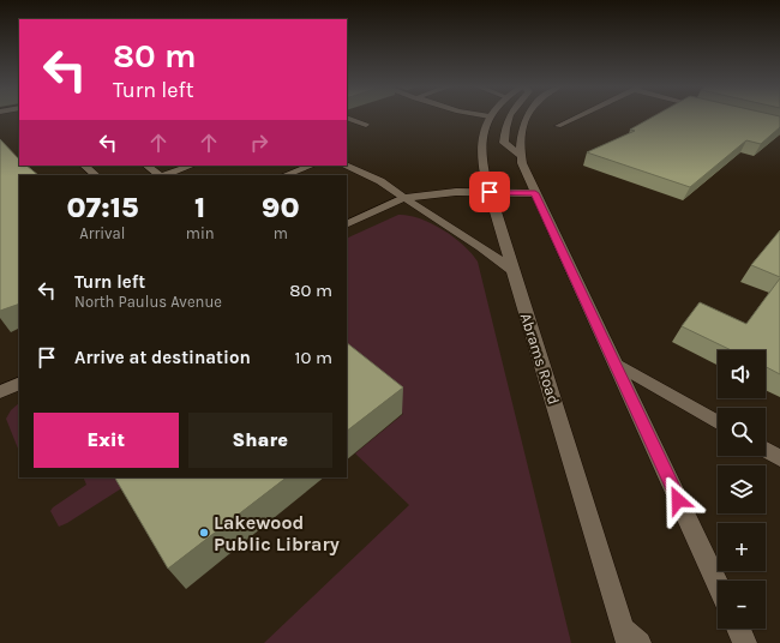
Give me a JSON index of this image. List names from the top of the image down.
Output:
{
  "streets": {
    "main road": ["Abrams Road"]
  },
  "places": ["Lakewood Public Library"],
  "page": {
    "turn": ["80 m", "Turn left"],
    "eta": [
      "07:15",
      "Arrival",
      "1",
      "min",
      "90",
      "m"
    ],
    "list": [
      {
        "name": "Turn left",
        "note": "North Paulus Avenue",
        "value": "80 m"
      },
      {
        "name": "Arrive at destination",
        "value": "10 m"
      }
    ],
    "map_buttons": ["+", "−"],
    "buttons": ["Exit", "Share"]
  }
}
